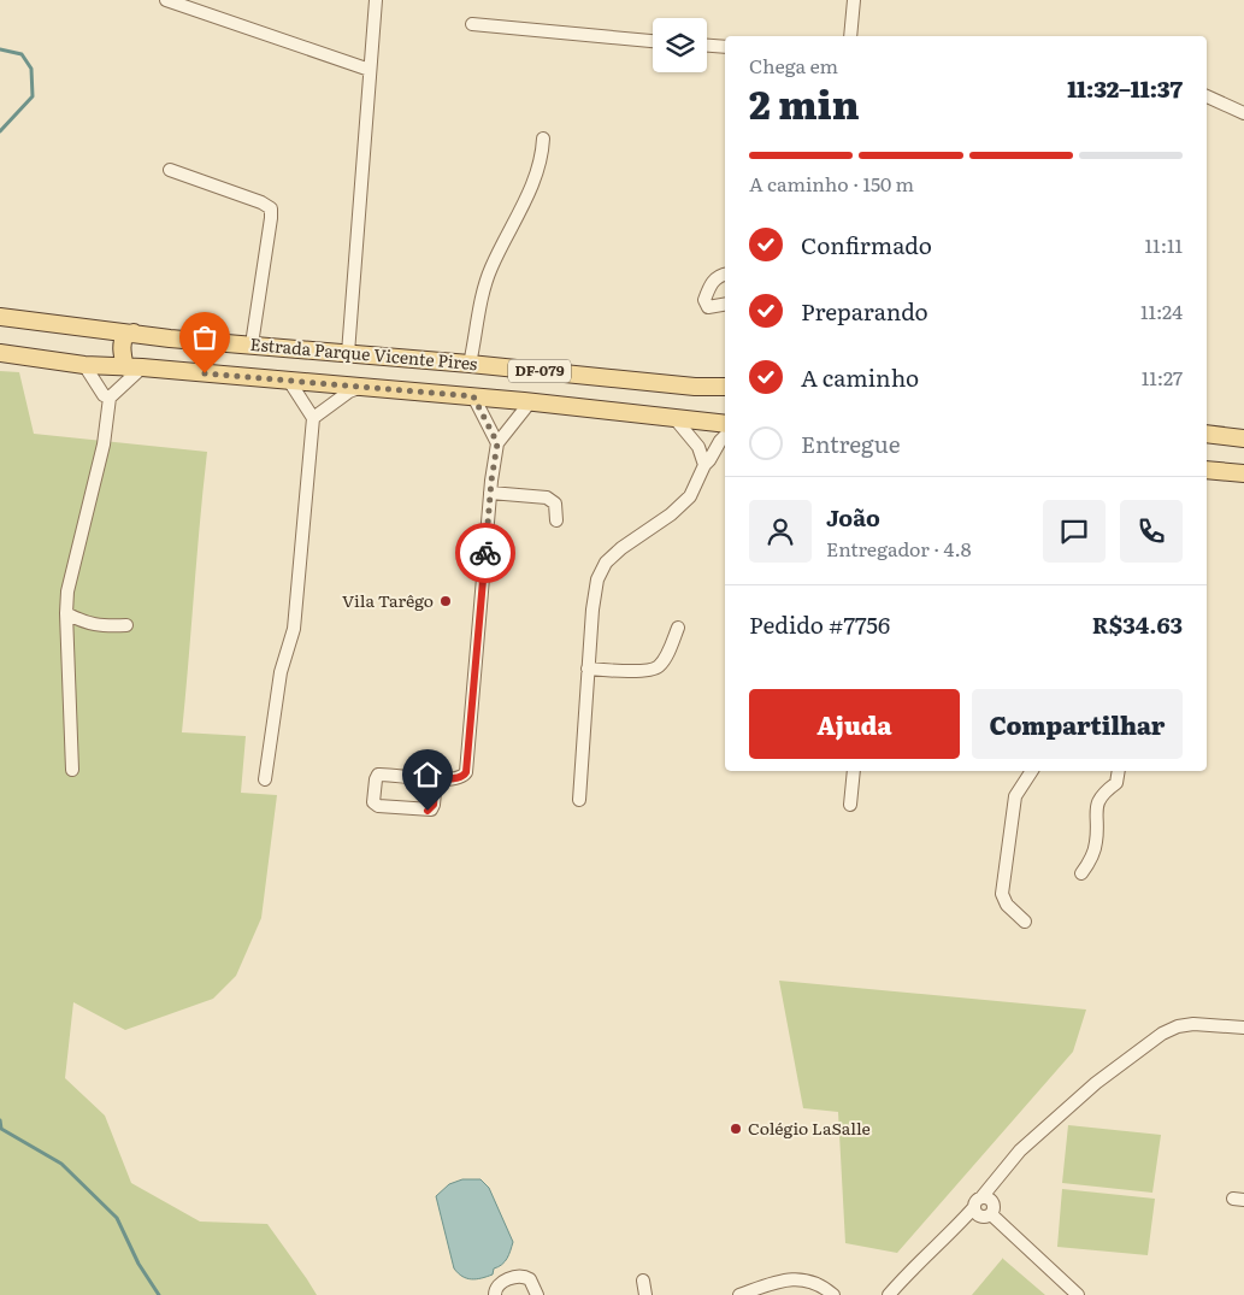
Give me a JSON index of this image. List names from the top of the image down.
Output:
{
  "streets": {
    "main road": ["Estrada Parque Vicente Pires", "DF-079"]
  },
  "places": ["Vila Tarêgo", "Colégio LaSalle"],
  "page": {
    "heading": ["2 min", "Chega em", "11:32–11:37"],
    "panel": [
      "João",
      "Entregador · 4.8",
      "Pedido #7756",
      "R$34.63"
    ],
    "bar": "A caminho · 150 m",
    "list": [
      ["Confirmado", "11:11"],
      ["Preparando", "11:24"],
      ["A caminho", "11:27"],
      "Entregue"
    ],
    "buttons": ["Ajuda", "Compartilhar"]
  }
}
